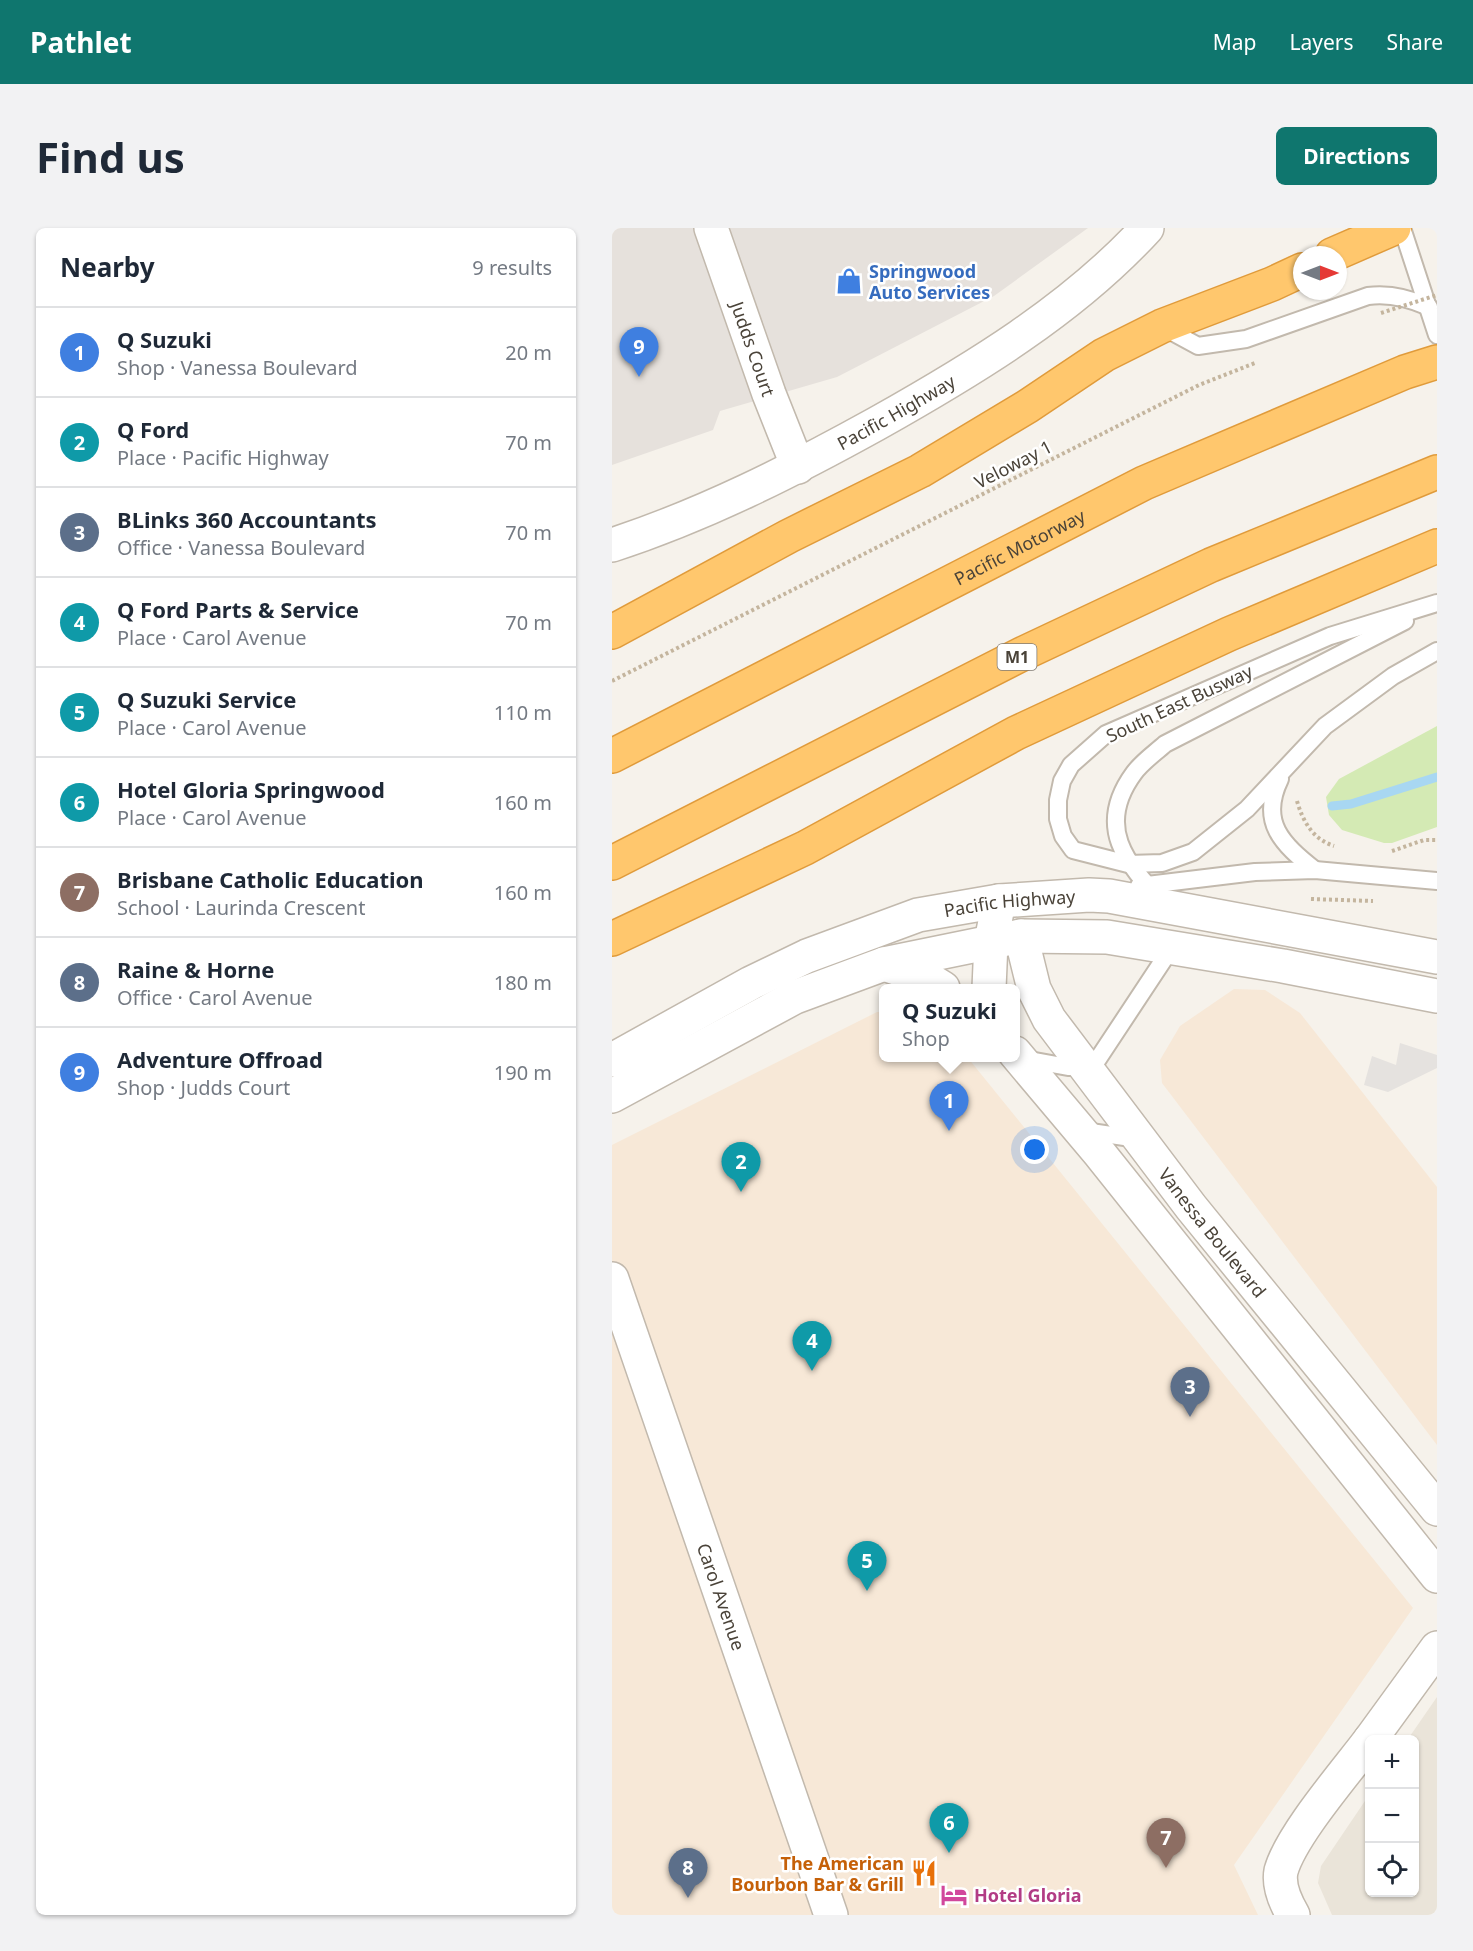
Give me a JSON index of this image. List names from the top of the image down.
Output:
{
  "streets": {
    "highway": ["Pacific Motorway", "M1"],
    "street": [
      "Judds Court",
      "Pacific Highway",
      "Vanessa Boulevard",
      "Carol Avenue"
    ],
    "lane": ["South East Busway"],
    "path": ["Veloway 1"]
  },
  "crossings": [
    ["Judds Court", "Pacific Highway"],
    ["Pacific Highway", "South East Busway"],
    ["Pacific Highway", "Vanessa Boulevard"]
  ],
  "places": {
    "shop": ["Springwood Auto Services"],
    "restaurant": ["The American Bourbon Bar & Grill"],
    "hotel": ["Hotel Gloria"]
  },
  "north": "right",
  "page": {
    "header": "Pathlet",
    "nav": ["Map", "Layers", "Share"],
    "buttons": "Directions",
    "title": "Find us",
    "heading": ["Nearby", "9 results"],
    "list": [
      {
        "mark": "1",
        "name": "Q Suzuki",
        "note": "Shop · Vanessa Boulevard",
        "value": "20 m"
      },
      {
        "mark": "2",
        "name": "Q Ford",
        "note": "Place · Pacific Highway",
        "value": "70 m"
      },
      {
        "mark": "3",
        "name": "BLinks 360 Accountants",
        "note": "Office · Vanessa Boulevard",
        "value": "70 m"
      },
      {
        "mark": "4",
        "name": "Q Ford Parts & Service",
        "note": "Place · Carol Avenue",
        "value": "70 m"
      },
      {
        "mark": "5",
        "name": "Q Suzuki Service",
        "note": "Place · Carol Avenue",
        "value": "110 m"
      },
      {
        "mark": "6",
        "name": "Hotel Gloria Springwood",
        "note": "Place · Carol Avenue",
        "value": "160 m"
      },
      {
        "mark": "7",
        "name": "Brisbane Catholic Education",
        "note": "School · Laurinda Crescent",
        "value": "160 m"
      },
      {
        "mark": "8",
        "name": "Raine & Horne",
        "note": "Office · Carol Avenue",
        "value": "180 m"
      },
      {
        "mark": "9",
        "name": "Adventure Offroad",
        "note": "Shop · Judds Court",
        "value": "190 m"
      }
    ],
    "pins": [
      "9",
      "1",
      "2",
      "4",
      "3",
      "5",
      "6",
      "7",
      "8"
    ],
    "popup": ["Q Suzuki", "Shop"],
    "map_buttons": ["+", "−"]
  }
}
